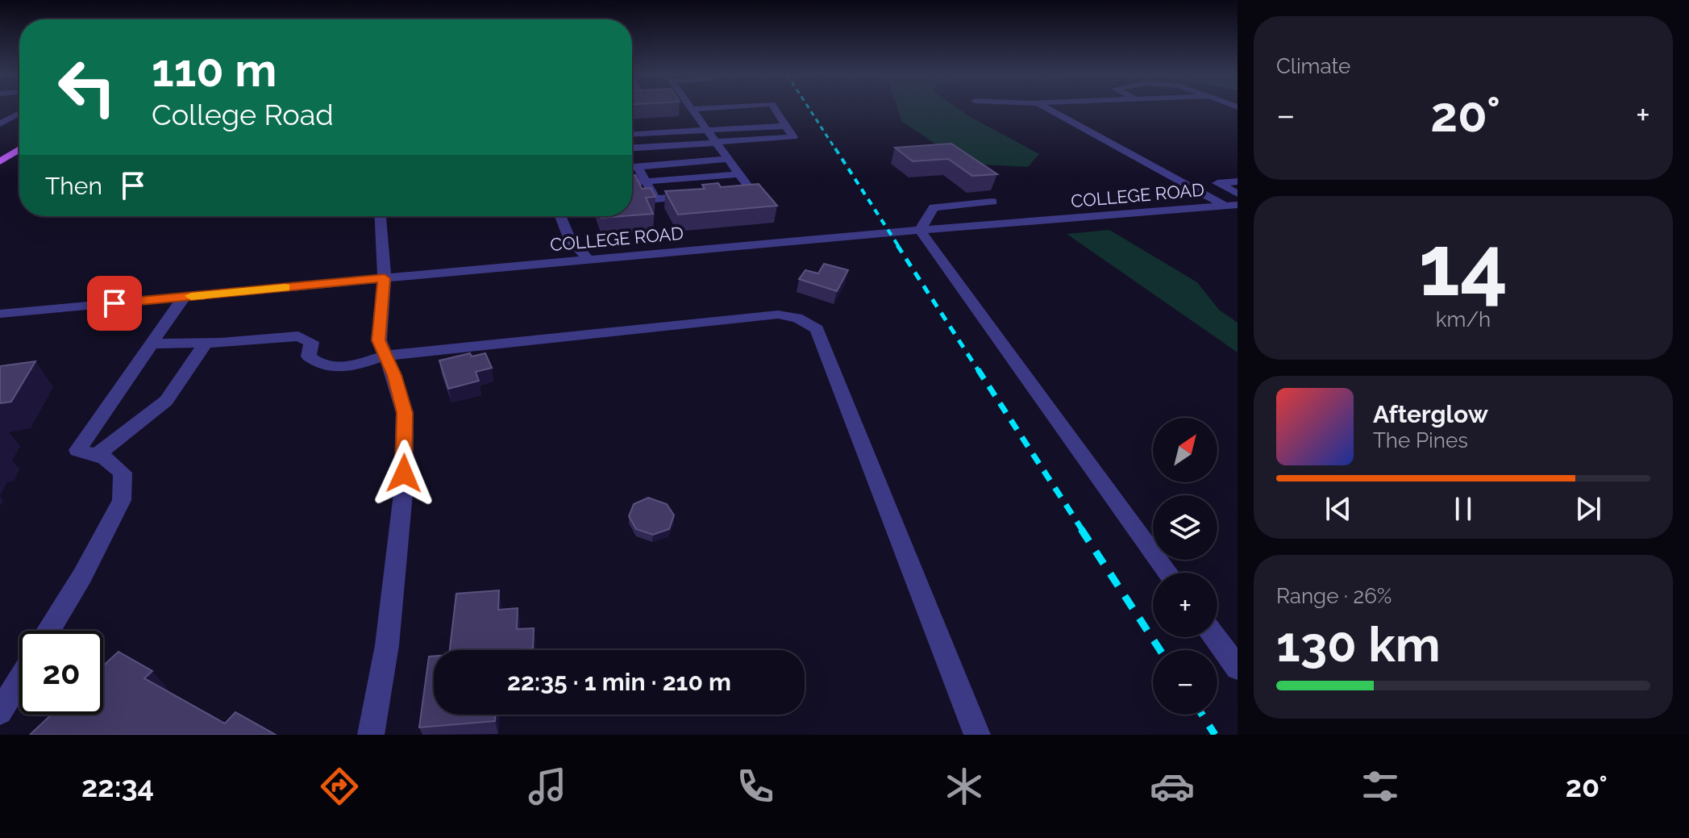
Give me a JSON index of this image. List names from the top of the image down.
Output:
{
  "streets": {
    "street": ["COLLEGE ROAD"]
  },
  "north": "top right",
  "page": {
    "tile": [
      "Climate",
      ["14", "km/h"],
      ["Range · 26%", "130 km"]
    ],
    "turn": ["110 m", "College Road"],
    "heat": ["−", "20°", "+"],
    "then": "Then",
    "song": ["Afterglow", "The Pines"],
    "map_buttons": ["+", "−"],
    "limit": "20",
    "trip": "22:35 · 1 min · 210 m",
    "tabs": ["22:34", "20°"]
  }
}
